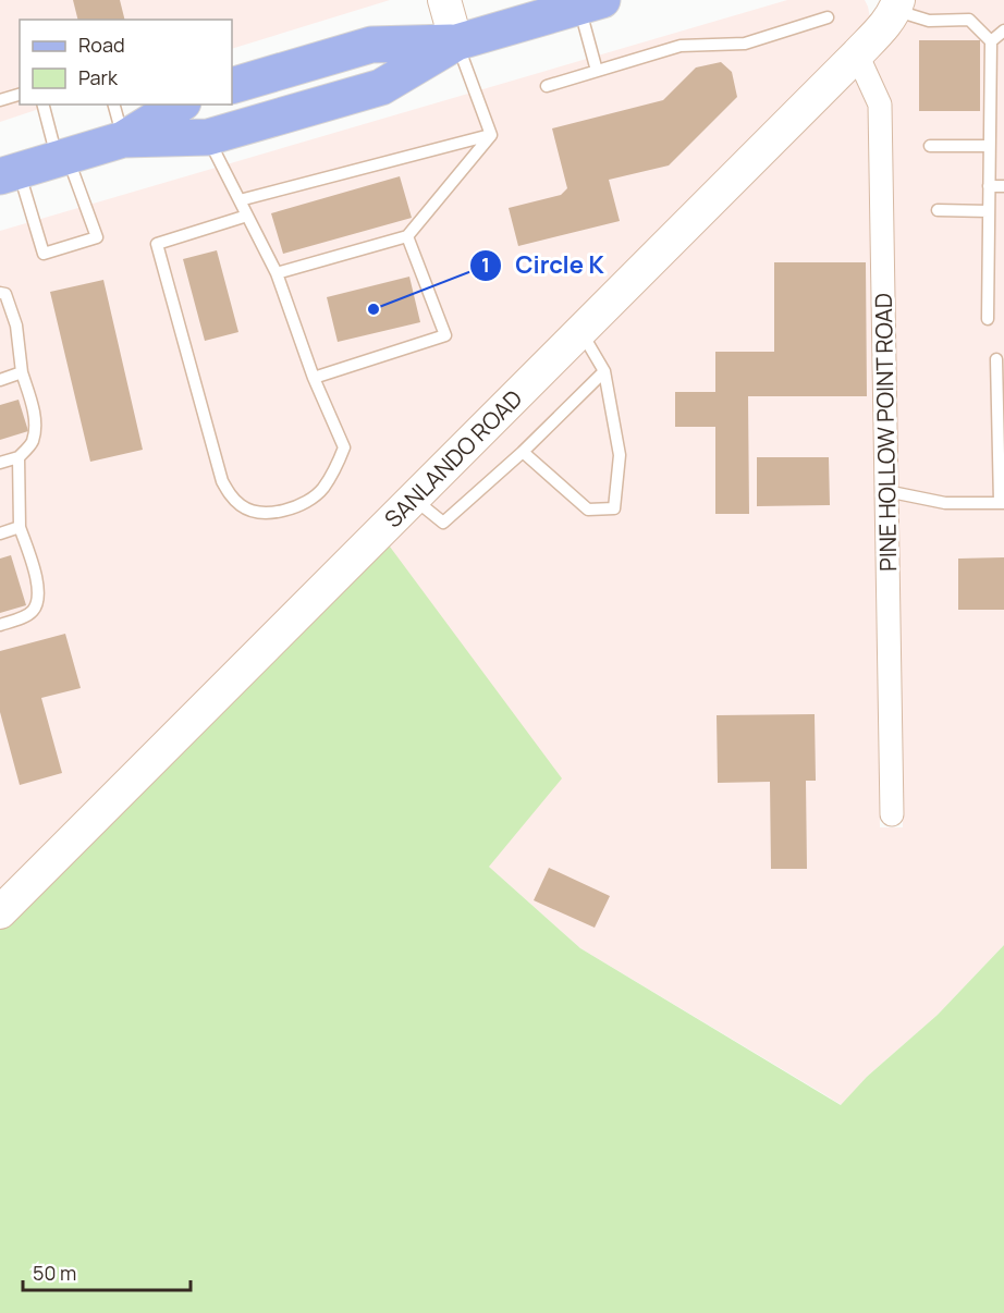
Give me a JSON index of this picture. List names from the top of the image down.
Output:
{
  "streets": {
    "street": ["PINE HOLLOW POINT ROAD", "SANLANDO ROAD"]
  },
  "crossings": [
    ["PINE HOLLOW POINT ROAD", "SANLANDO ROAD"]
  ],
  "places": ["Circle K"],
  "legend": ["Road", "Park"],
  "scale_bar": "50 m"
}
